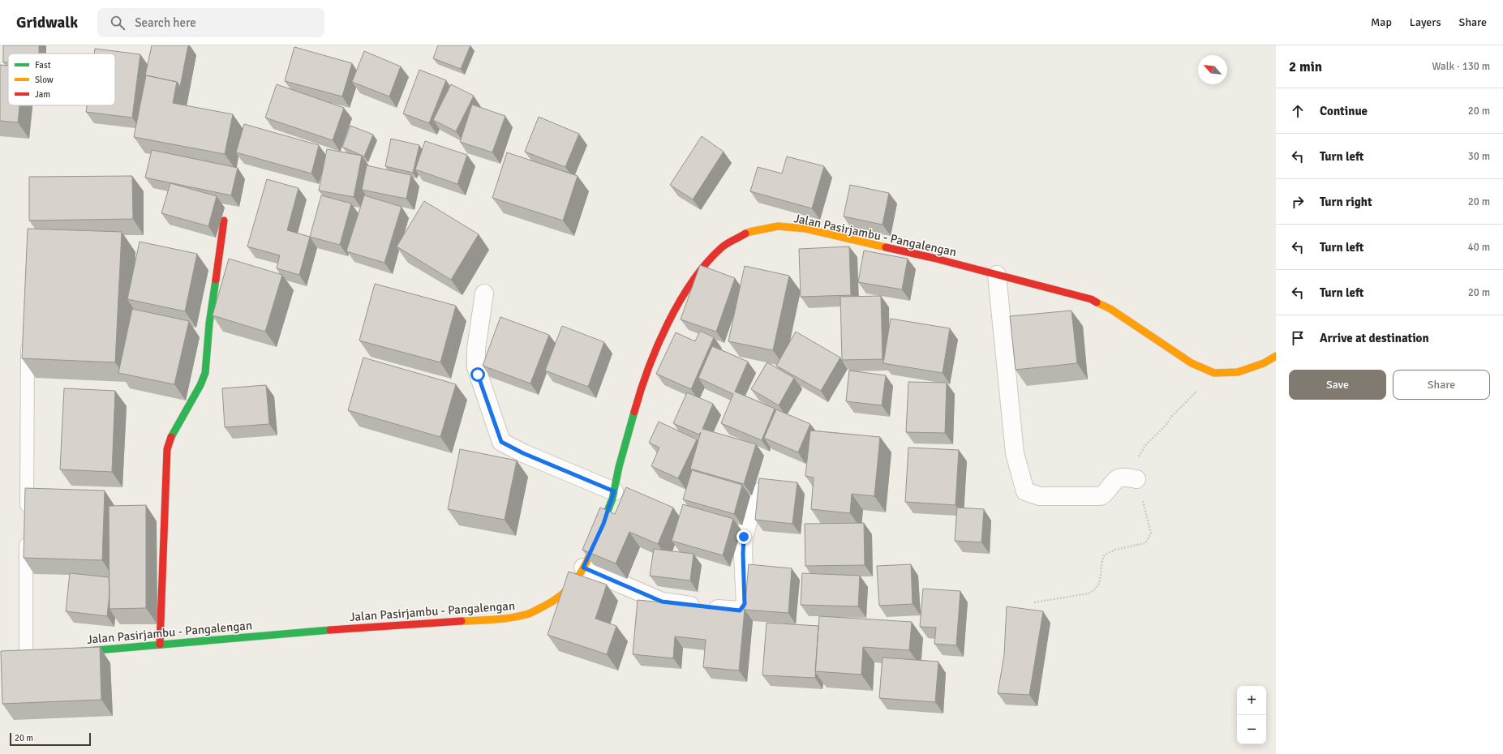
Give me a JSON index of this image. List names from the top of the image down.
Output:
{
  "streets": {
    "main road": ["Jalan Pasirjambu - Pangalengan"]
  },
  "legend": ["Fast", "Slow", "Jam"],
  "scale_bar": "20 m",
  "north": "top left",
  "page": {
    "header": "Gridwalk",
    "search": "Search here",
    "nav": ["Map", "Layers", "Share"],
    "heading": ["2 min", "Walk · 130 m"],
    "list": [
      ["Continue", "20 m"],
      ["Turn left", "30 m"],
      ["Turn right", "20 m"],
      ["Turn left", "40 m"],
      ["Turn left", "20 m"],
      "Arrive at destination"
    ],
    "buttons": ["Save", "Share"],
    "map_buttons": ["+", "−"],
    "scale": "20 m"
  }
}
